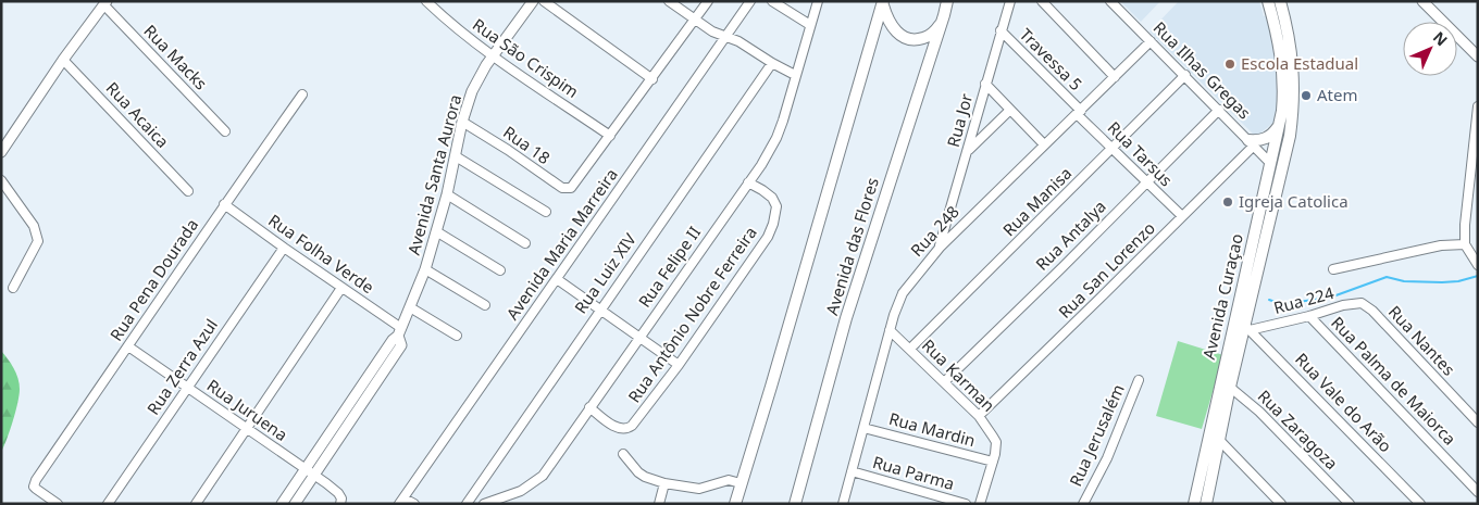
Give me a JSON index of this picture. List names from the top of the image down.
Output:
{
  "streets": {
    "main road": ["Avenida das Flores", "Avenida Curaçao"],
    "street": [
      "Rua Macks",
      "Rua São Crispim",
      "Travessa 5",
      "Rua Ilhas Gregas",
      "Rua Acaica",
      "Rua Jor",
      "Rua 18",
      "Rua Tarsus",
      "Avenida Santa Aurora",
      "Rua Manisa",
      "Rua 248",
      "Rua Antalya",
      "Avenida Maria Marreira",
      "Rua Folha Verde",
      "Rua Felipe II",
      "Rua San Lorenzo",
      "Rua Luiz XIV",
      "Rua Pena Dourada",
      "Rua 224",
      "Rua Antônio Nobre Ferreira",
      "Rua Nantes",
      "Rua Zerra Azul",
      "Rua Karman",
      "Rua Palma de Maiorca",
      "Rua Vale do Arão",
      "Rua Juruena",
      "Rua Mardin",
      "Rua Zaragoza",
      "Rua Jerusalém",
      "Rua Parma"
    ]
  },
  "crossings": [
    ["Rua São Crispim", "Rua 18"],
    ["Rua São Crispim", "Avenida Santa Aurora"],
    ["Travessa 5", "Rua Jor"],
    ["Travessa 5", "Rua Tarsus"],
    ["Travessa 5", "Rua 248"],
    ["Rua Ilhas Gregas", "Rua Manisa"],
    ["Rua Ilhas Gregas", "Rua 248"],
    ["Rua Ilhas Gregas", "Rua Antalya"],
    ["Rua Ilhas Gregas", "Rua San Lorenzo"],
    ["Rua Ilhas Gregas", "Avenida Curaçao"],
    ["Rua Jor", "Rua 248"],
    ["Rua 18", "Avenida Santa Aurora"],
    ["Rua Tarsus", "Rua Manisa"],
    ["Rua Tarsus", "Rua 248"],
    ["Rua Tarsus", "Rua Antalya"],
    ["Rua Tarsus", "Rua San Lorenzo"],
    ["Avenida Santa Aurora", "Rua Folha Verde"],
    ["Rua Manisa", "Rua Karman"],
    ["Rua 248", "Rua Karman"],
    ["Rua 248", "Rua Mardin"],
    ["Rua 248", "Rua Parma"],
    ["Rua Antalya", "Rua Karman"],
    ["Rua Folha Verde", "Rua Pena Dourada"],
    ["Rua Folha Verde", "Rua Zerra Azul"],
    ["Rua Felipe II", "Rua Antônio Nobre Ferreira"],
    ["Rua San Lorenzo", "Rua Karman"],
    ["Rua Pena Dourada", "Rua Juruena"],
    ["Avenida Curaçao", "Rua 224"],
    ["Avenida Curaçao", "Rua Vale do Arão"],
    ["Avenida Curaçao", "Rua Zaragoza"],
    ["Rua 224", "Rua Nantes"],
    ["Rua 224", "Rua Palma de Maiorca"],
    ["Rua 224", "Rua Vale do Arão"],
    ["Rua Zerra Azul", "Rua Juruena"],
    ["Rua Karman", "Rua Mardin"]
  ],
  "places": ["Escola Estadual", "Atem", "Igreja Catolica"],
  "north": "top right"
}
